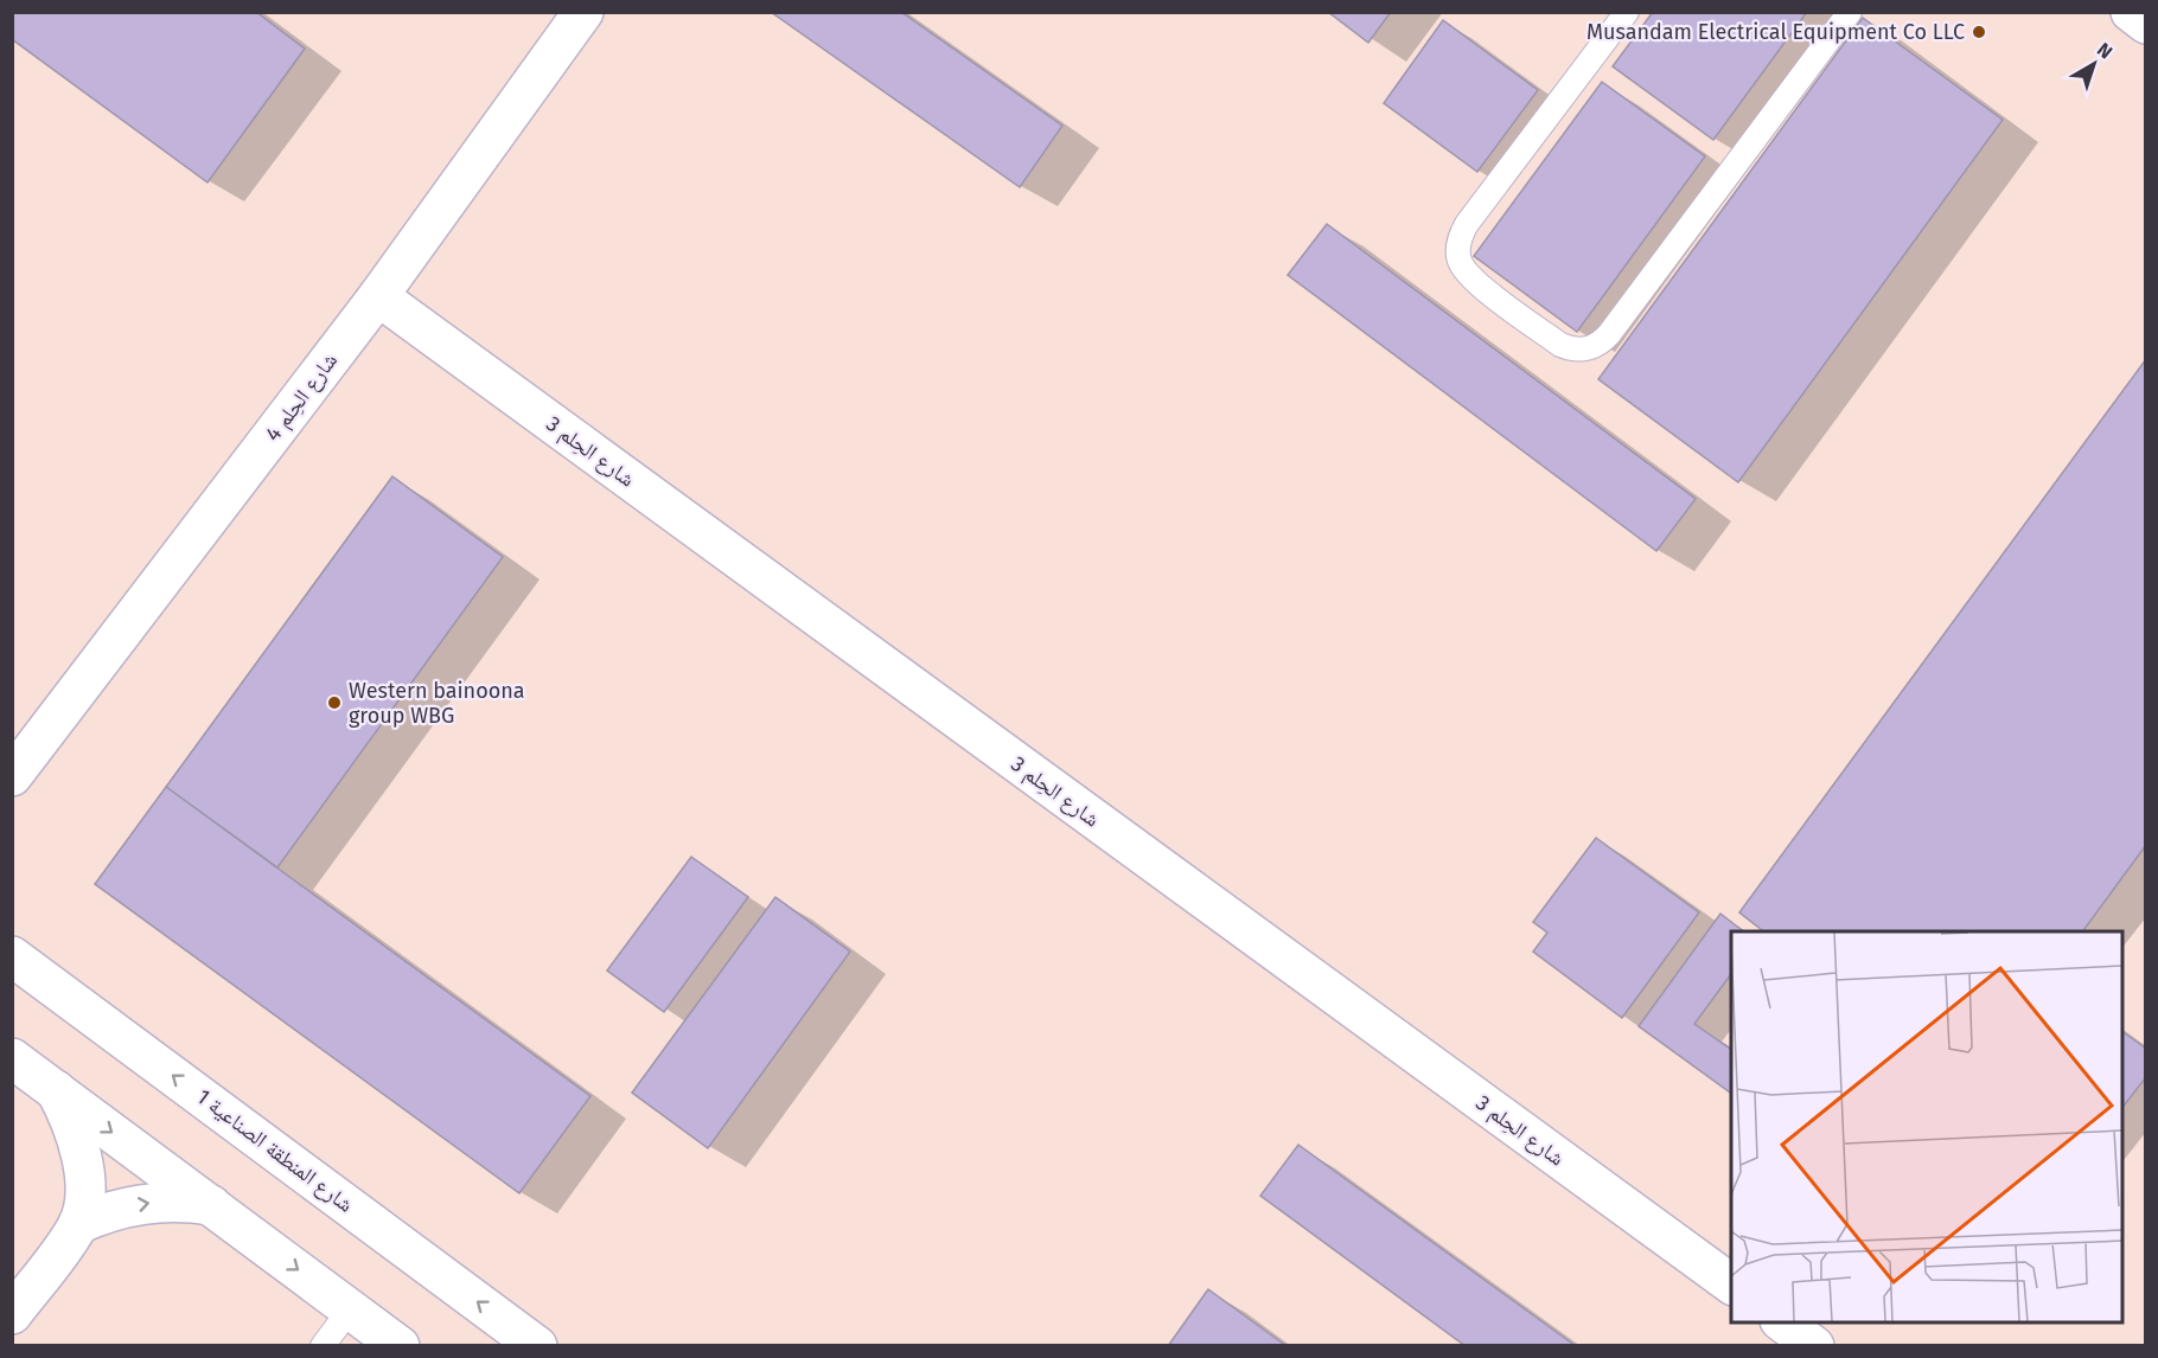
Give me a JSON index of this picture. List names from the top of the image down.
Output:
{
  "streets": {
    "street": ["شارع الحِلم 4", "شارع الحِلم 3", "شارع المنطقة الصناعية 1"]
  },
  "crossings": [
    ["شارع الحِلم 4", "شارع الحِلم 3"]
  ],
  "places": ["Musandam Electrical Equipment Co LLC", "Western bainoona group WBG"],
  "north": "top right"
}
